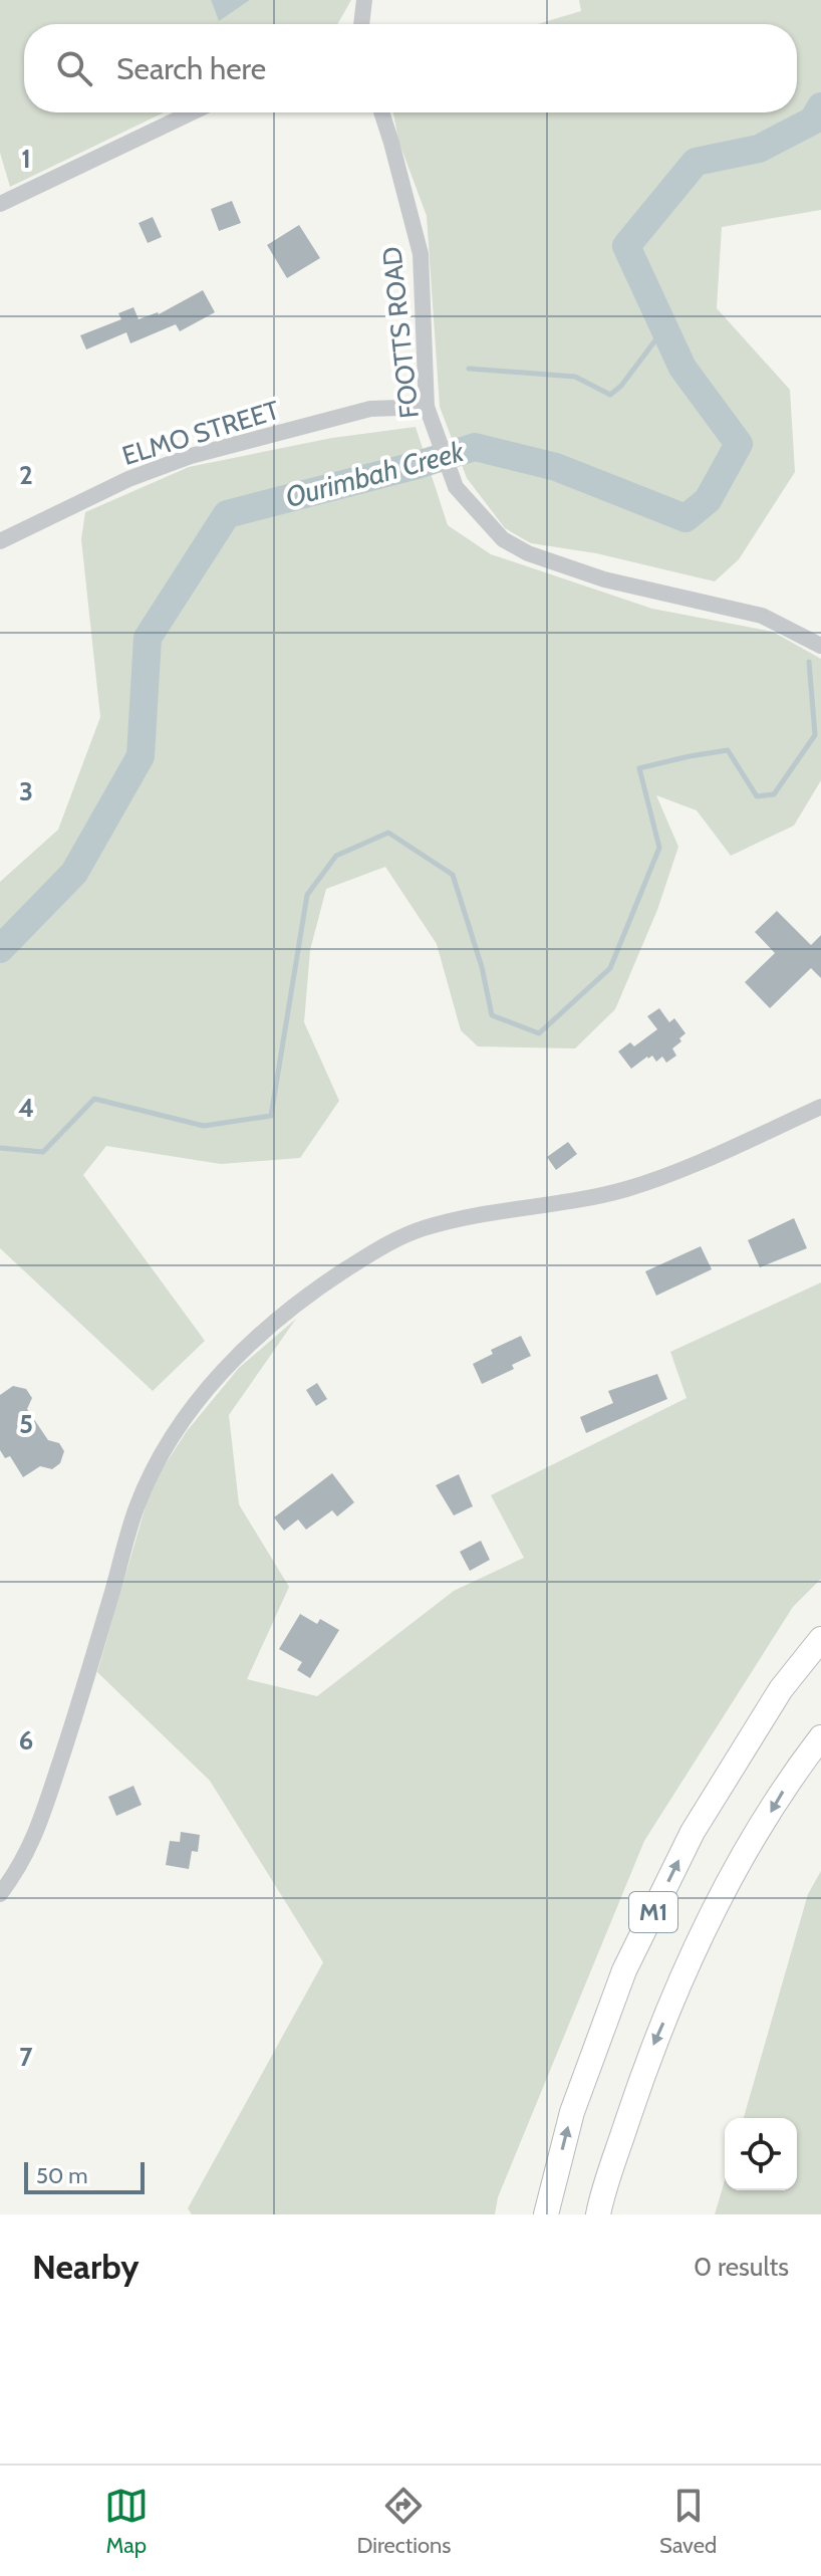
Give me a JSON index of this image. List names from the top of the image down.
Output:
{
  "streets": {
    "highway": ["M1"],
    "street": ["FOOTTS ROAD", "ELMO STREET"]
  },
  "crossings": [
    ["FOOTTS ROAD", "ELMO STREET"]
  ],
  "water": ["Ourimbah Creek"],
  "scale_bar": "50 m",
  "page": {
    "search": "Search here",
    "scale": "50 m",
    "heading": ["Nearby", "0 results"],
    "nav": ["Map", "Directions", "Saved"]
  },
  "grid": {
    "rows": [
      "1",
      "2",
      "3",
      "4",
      "5",
      "6",
      "7"
    ]
  }
}
